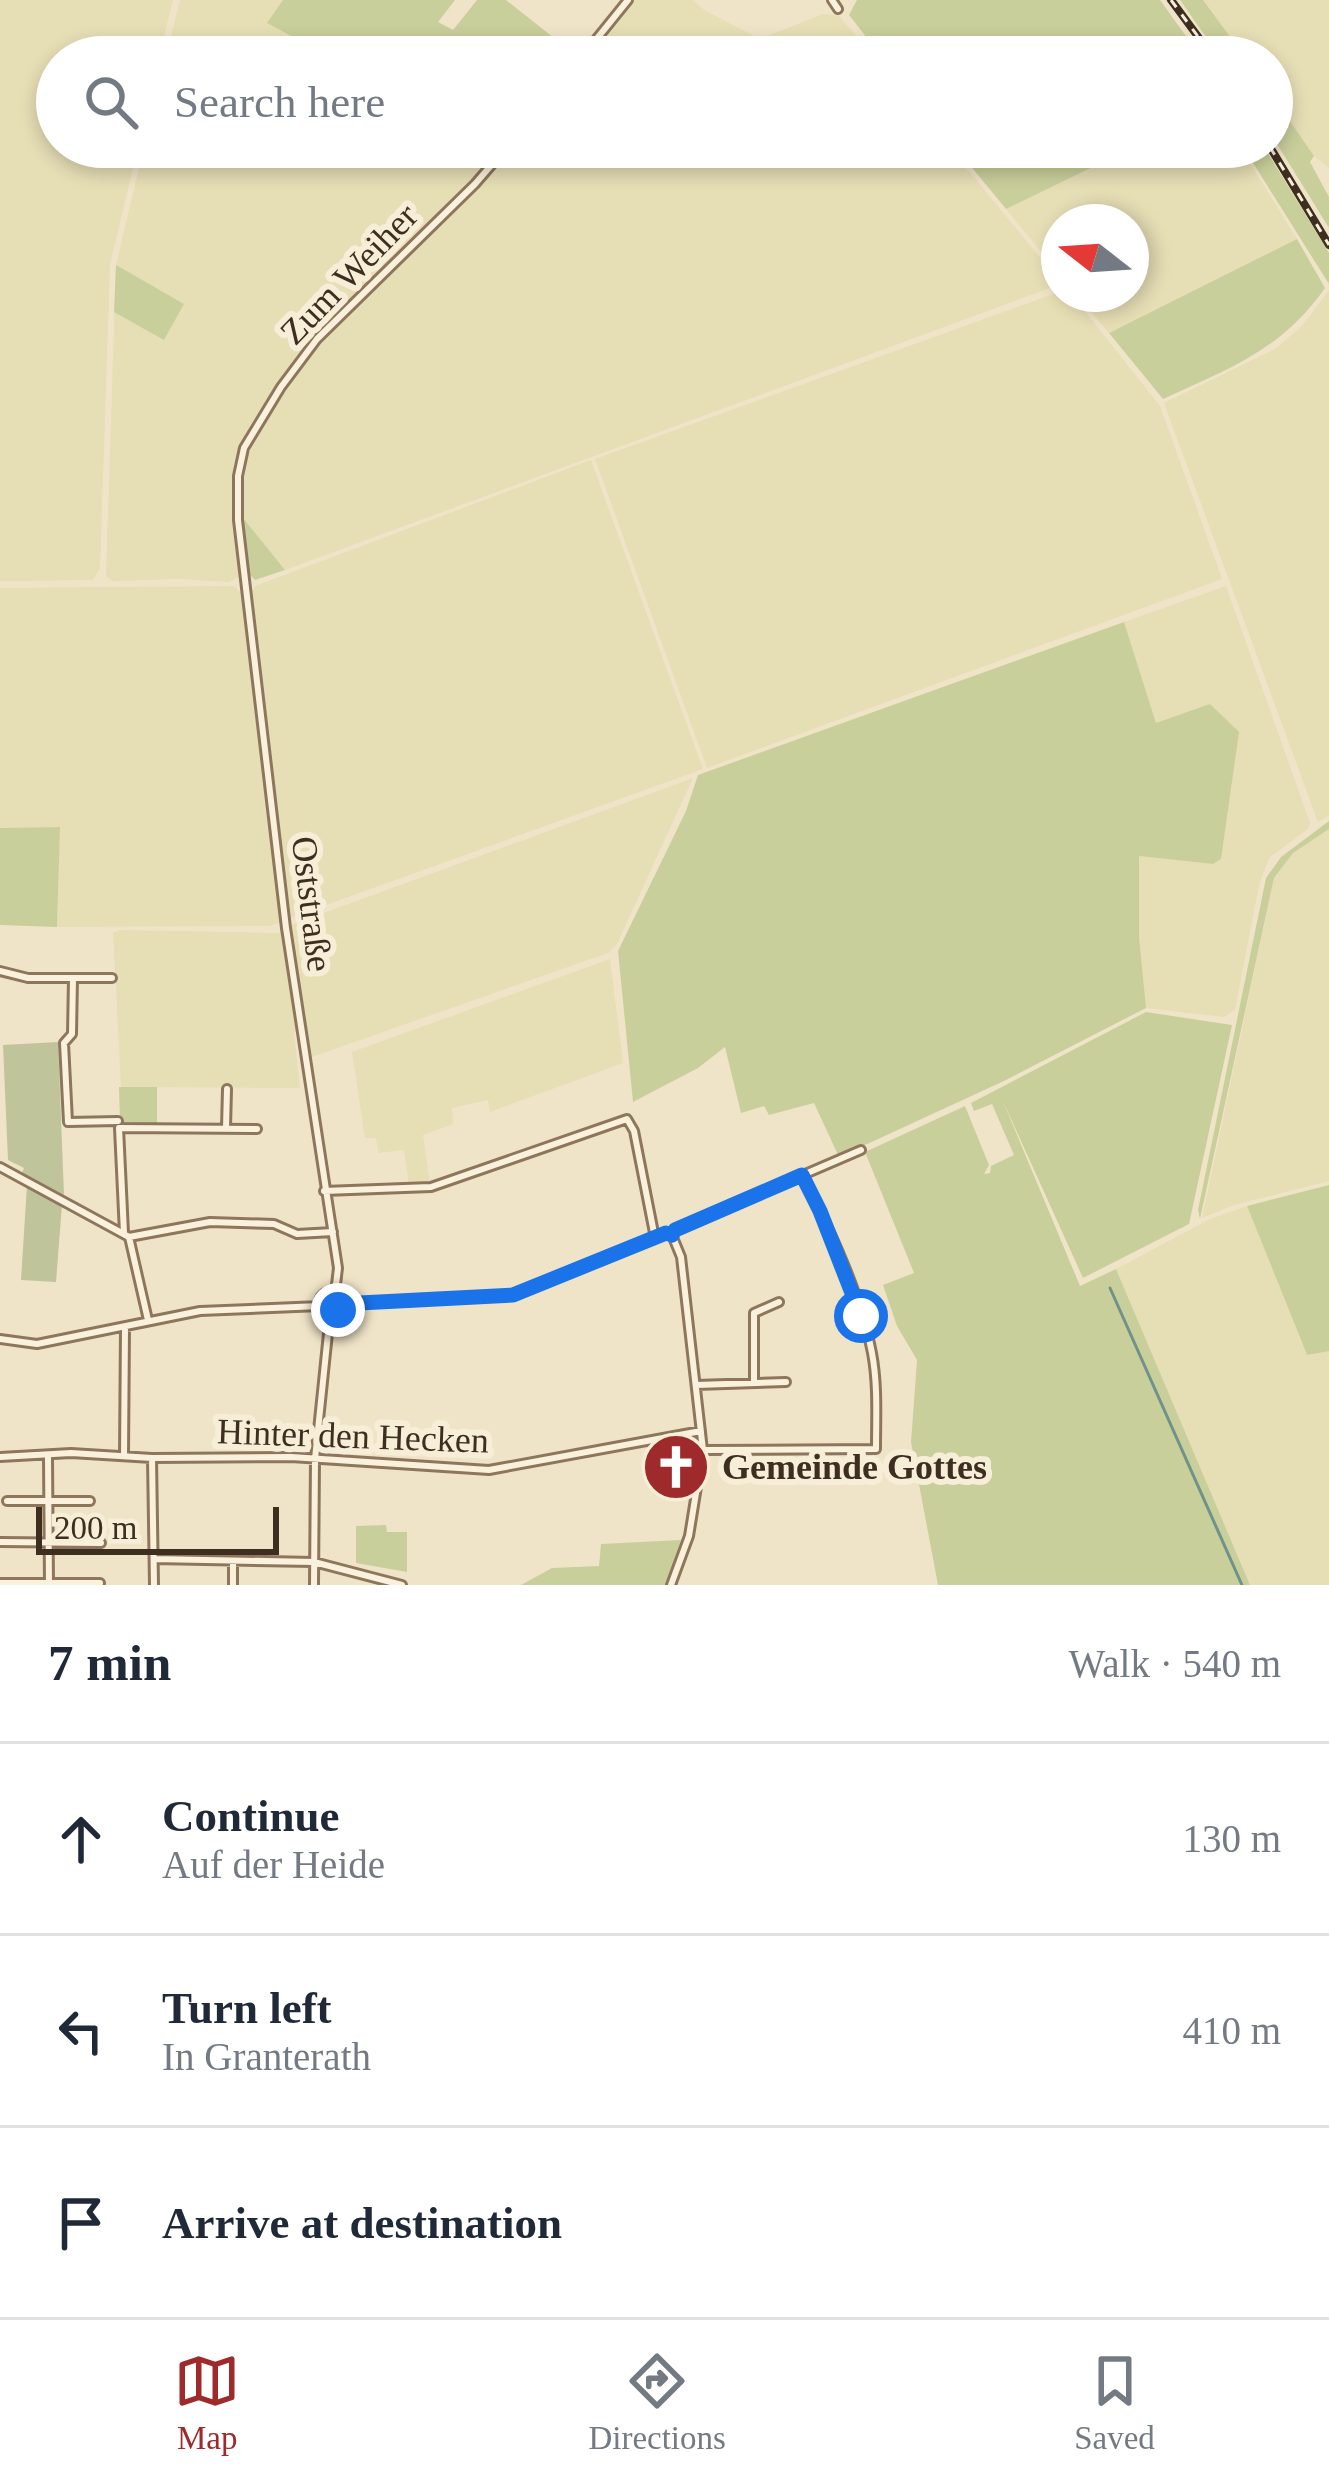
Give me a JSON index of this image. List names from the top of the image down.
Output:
{
  "streets": {
    "street": ["Zum Weiher", "Oststraße", "Hinter den Hecken"]
  },
  "crossings": [
    ["Zum Weiher", "Oststraße"]
  ],
  "places": {
    "church": ["Gemeinde Gottes"]
  },
  "scale_bar": "200 m",
  "north": "left",
  "page": {
    "search": "Search here",
    "scale": "200 m",
    "heading": ["7 min", "Walk · 540 m"],
    "list": [
      ["Continue", "Auf der Heide", "130 m"],
      ["Turn left", "In Granterath", "410 m"],
      "Arrive at destination"
    ],
    "nav": ["Map", "Directions", "Saved"]
  }
}
